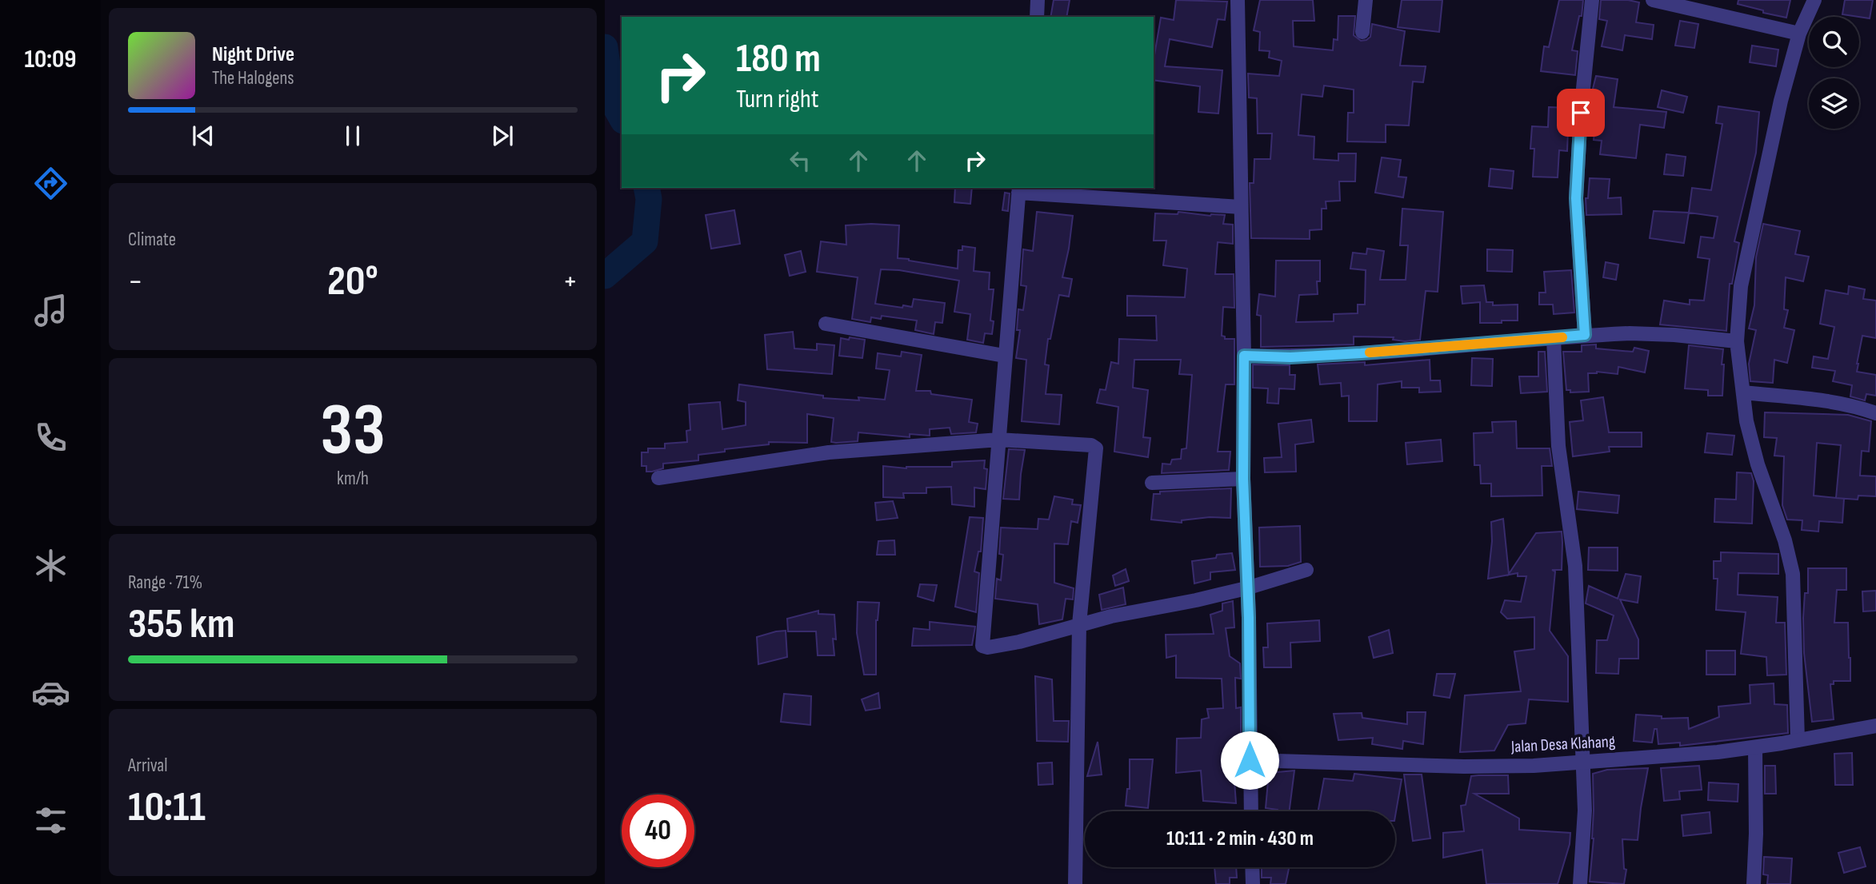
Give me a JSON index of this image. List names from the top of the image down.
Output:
{
  "streets": {
    "street": ["Jalan Desa Klahang"]
  },
  "page": {
    "tabs": "10:09",
    "turn": ["180 m", "Turn right"],
    "song": ["Night Drive", "The Halogens"],
    "tile": [
      "Climate",
      ["33", "km/h"],
      ["Range · 71%", "355 km"],
      ["Arrival", "10:11"]
    ],
    "heat": ["−", "20°", "+"],
    "limit": "40",
    "trip": "10:11 · 2 min · 430 m"
  }
}
